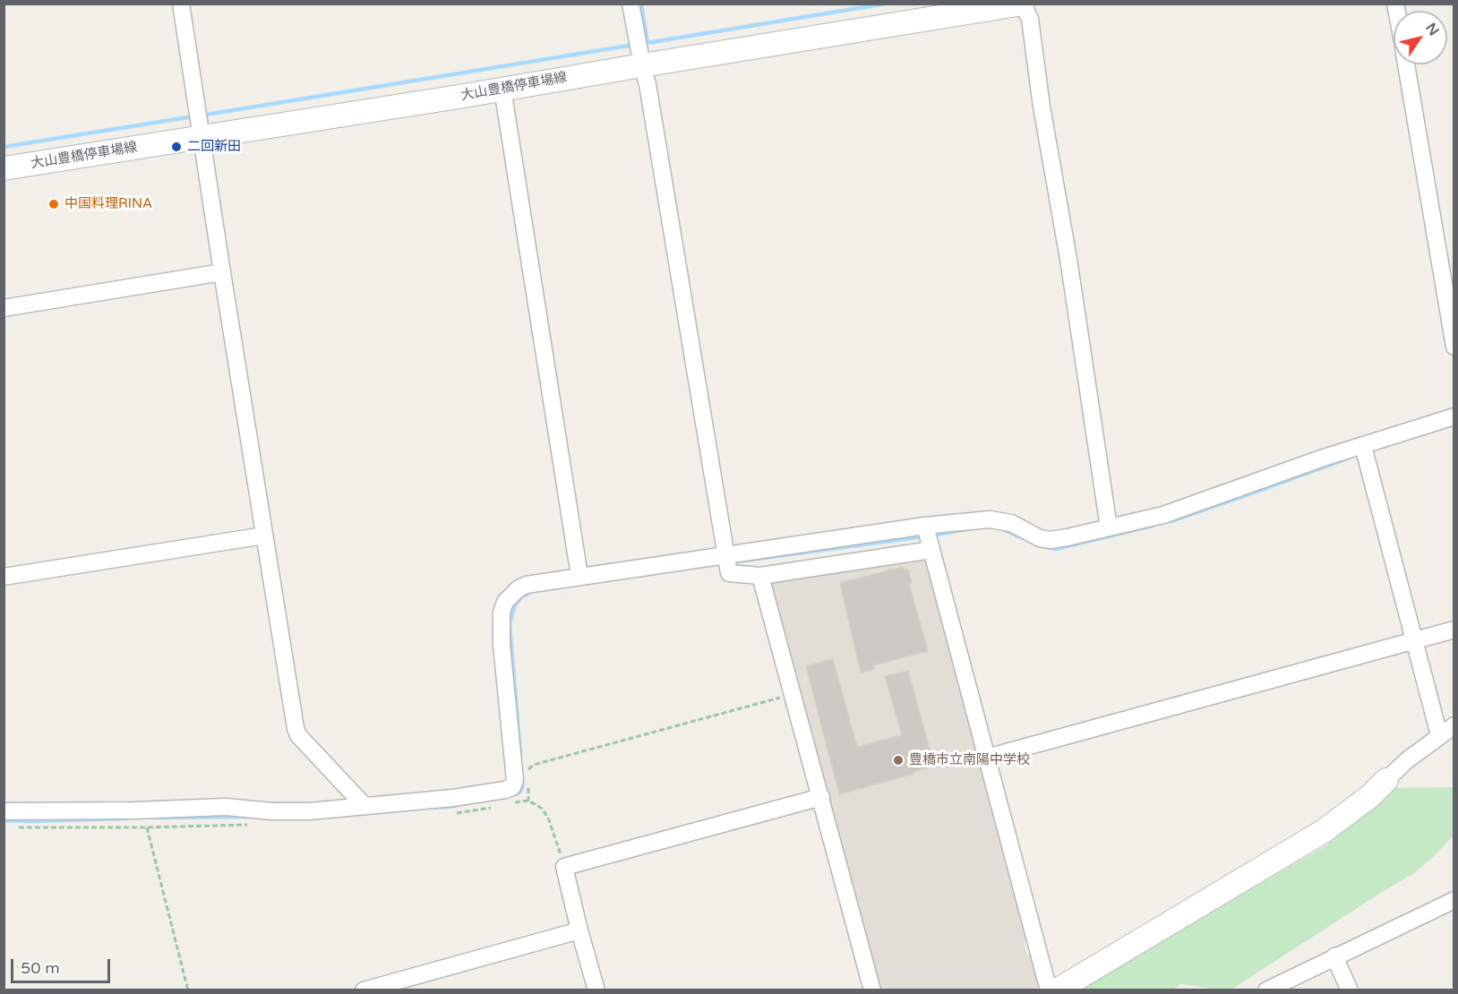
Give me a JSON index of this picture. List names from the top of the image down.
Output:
{
  "streets": {
    "main road": ["大山豊橋停車場線"]
  },
  "places": ["二回新田", "中国料理RINA", "豊橋市立南陽中学校"],
  "scale_bar": "50 m",
  "north": "top right"
}
